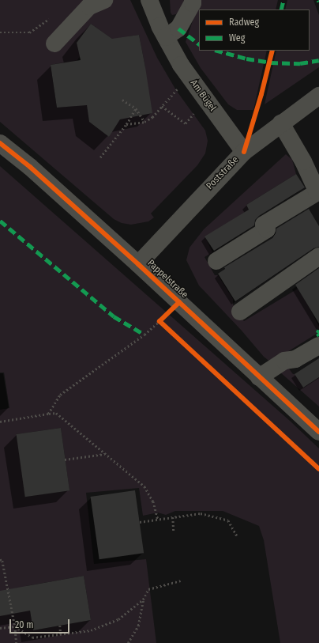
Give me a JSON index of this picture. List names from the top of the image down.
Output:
{
  "streets": {
    "street": ["Am Bügel", "Poststraße", "Pappelstraße"]
  },
  "crossings": [
    ["Am Bügel", "Poststraße"],
    ["Poststraße", "Pappelstraße"]
  ],
  "legend": ["Radweg", "Weg"],
  "scale_bar": "20 m"
}
